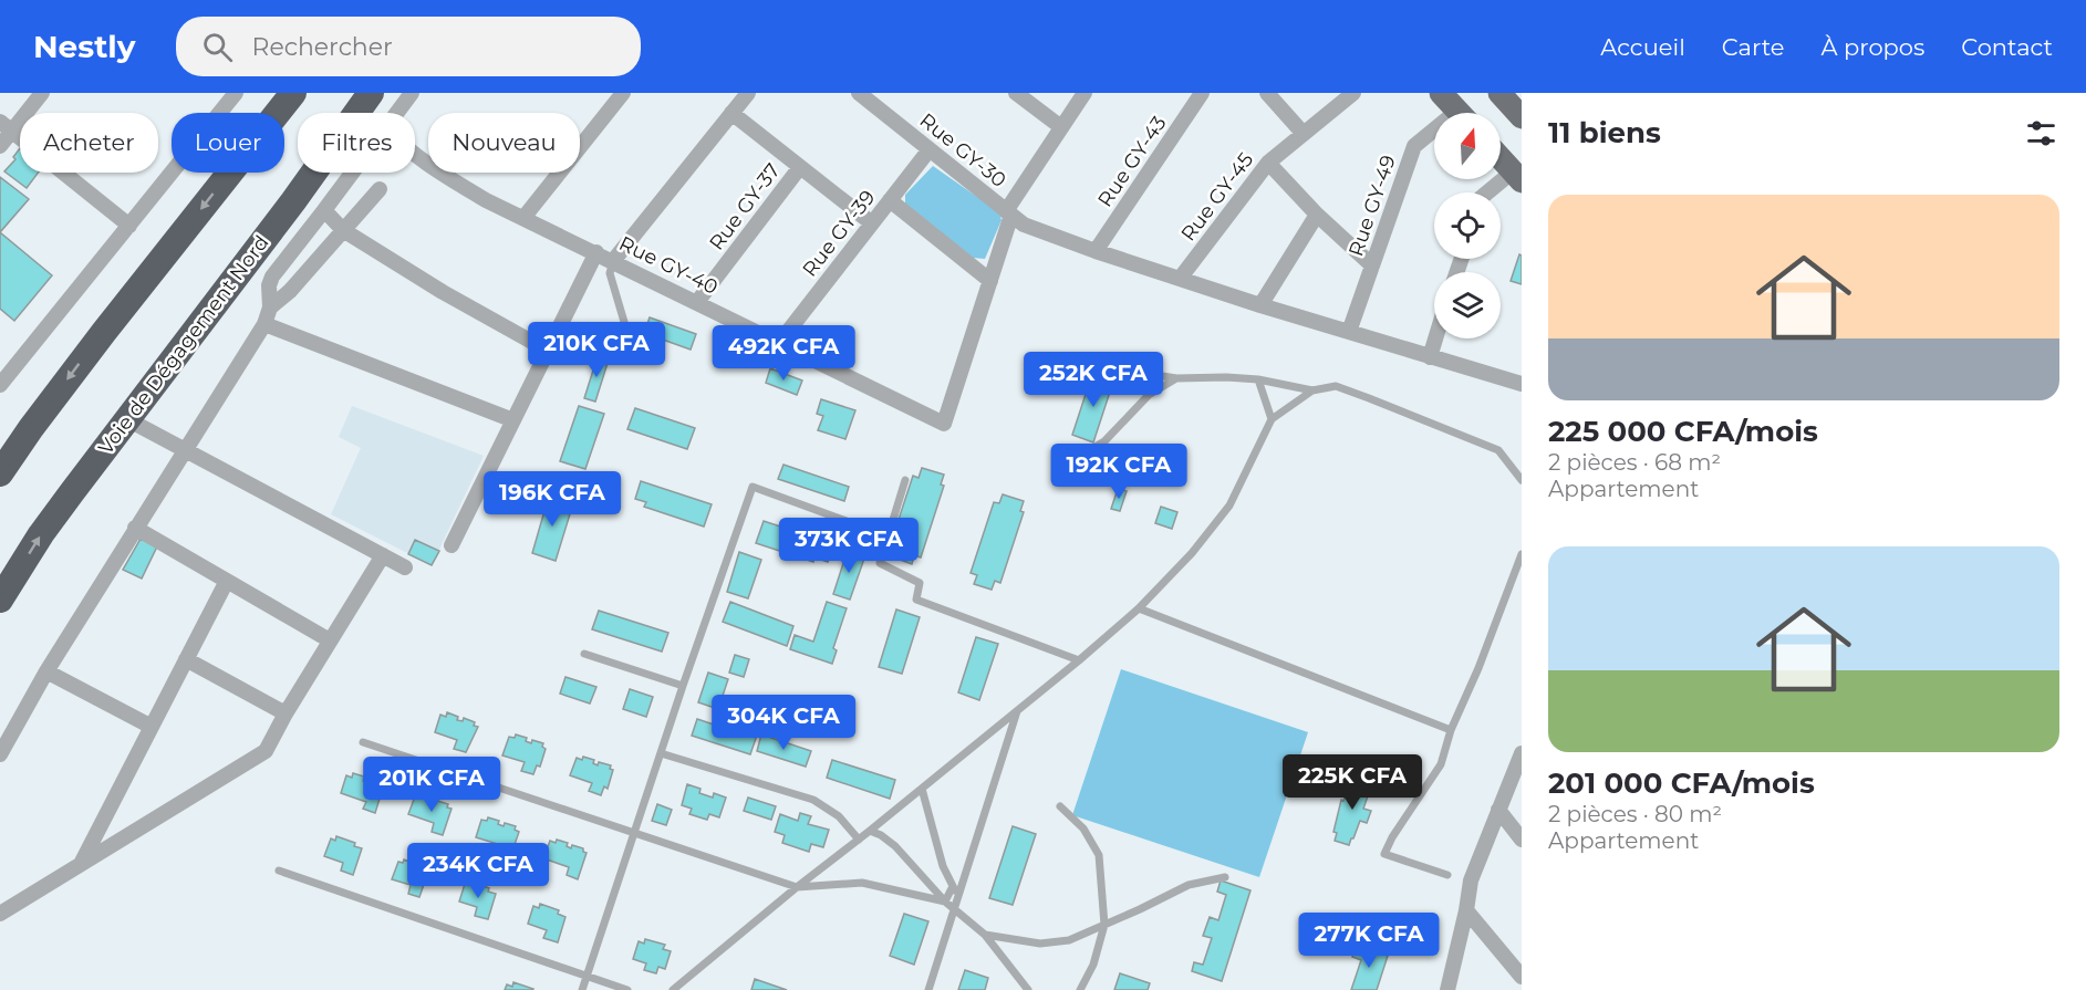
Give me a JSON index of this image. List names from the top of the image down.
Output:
{
  "streets": {
    "highway": ["Voie de Dégagement Nord"],
    "street": [
      "Rue GY-30",
      "Rue GY-43",
      "Rue GY-45",
      "Rue GY-49",
      "Rue GY-37",
      "Rue GY-39",
      "Rue GY-40"
    ]
  },
  "crossings": [
    ["Rue GY-30", "Rue GY-43"],
    ["Rue GY-30", "Rue GY-45"],
    ["Rue GY-30", "Rue GY-49"],
    ["Rue GY-30", "Rue GY-39"],
    ["Rue GY-37", "Rue GY-40"],
    ["Rue GY-39", "Rue GY-40"]
  ],
  "north": "top",
  "page": {
    "header": "Nestly",
    "search": "Rechercher",
    "nav": [
      "Accueil",
      "Carte",
      "À propos",
      "Contact"
    ],
    "heading": "11 biens",
    "chip": [
      "Acheter",
      "Louer",
      "Filtres",
      "Nouveau"
    ],
    "list": [
      {
        "name": "225 000 CFA/mois",
        "note": "2 pièces · 68 m² · Appartement"
      },
      {
        "name": "201 000 CFA/mois",
        "note": "2 pièces · 80 m² · Appartement"
      }
    ],
    "price": [
      "210K CFA",
      "492K CFA",
      "252K CFA",
      "192K CFA",
      "196K CFA",
      "373K CFA",
      "304K CFA",
      "225K CFA",
      "201K CFA",
      "234K CFA",
      "277K CFA"
    ]
  }
}
